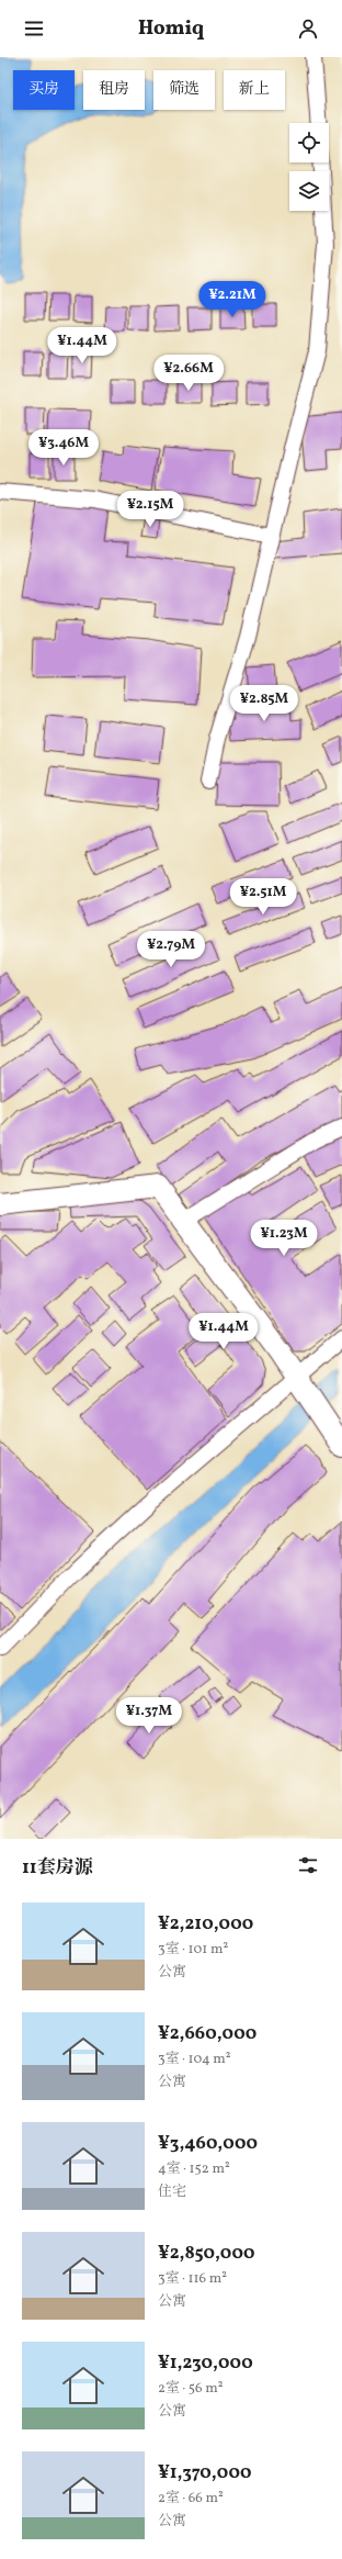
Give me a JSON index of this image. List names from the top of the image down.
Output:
{
  "page": {
    "header": "Homiq",
    "chip": [
      "买房",
      "租房",
      "筛选",
      "新上"
    ],
    "price": [
      "¥2.21M",
      "¥1.44M",
      "¥2.66M",
      "¥3.46M",
      "¥2.15M",
      "¥2.85M",
      "¥2.51M",
      "¥2.79M",
      "¥1.23M",
      "¥1.44M",
      "¥1.37M"
    ],
    "heading": "11套房源",
    "list": [
      {
        "name": "¥2,210,000",
        "note": "3室 · 101 m² · 公寓"
      },
      {
        "name": "¥2,660,000",
        "note": "3室 · 104 m² · 公寓"
      },
      {
        "name": "¥3,460,000",
        "note": "4室 · 152 m² · 住宅"
      },
      {
        "name": "¥2,850,000",
        "note": "3室 · 116 m² · 公寓"
      },
      {
        "name": "¥1,230,000",
        "note": "2室 · 56 m² · 公寓"
      },
      {
        "name": "¥1,370,000",
        "note": "2室 · 66 m² · 公寓"
      }
    ]
  }
}
